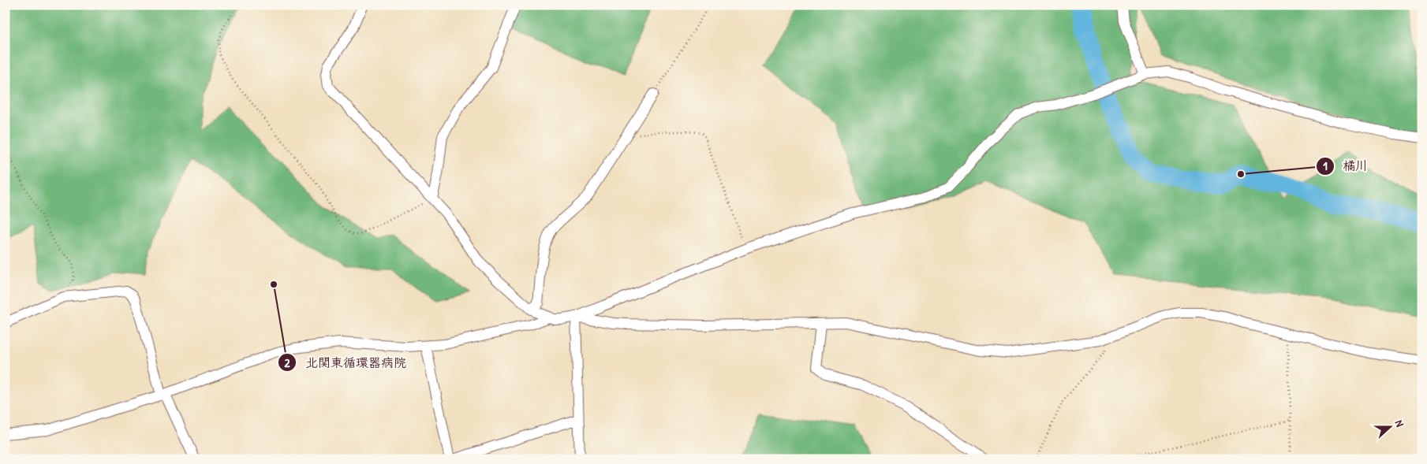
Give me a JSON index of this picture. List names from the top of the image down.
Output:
{
  "places": ["橘川", "北関東循環器病院"],
  "north": "right"
}
